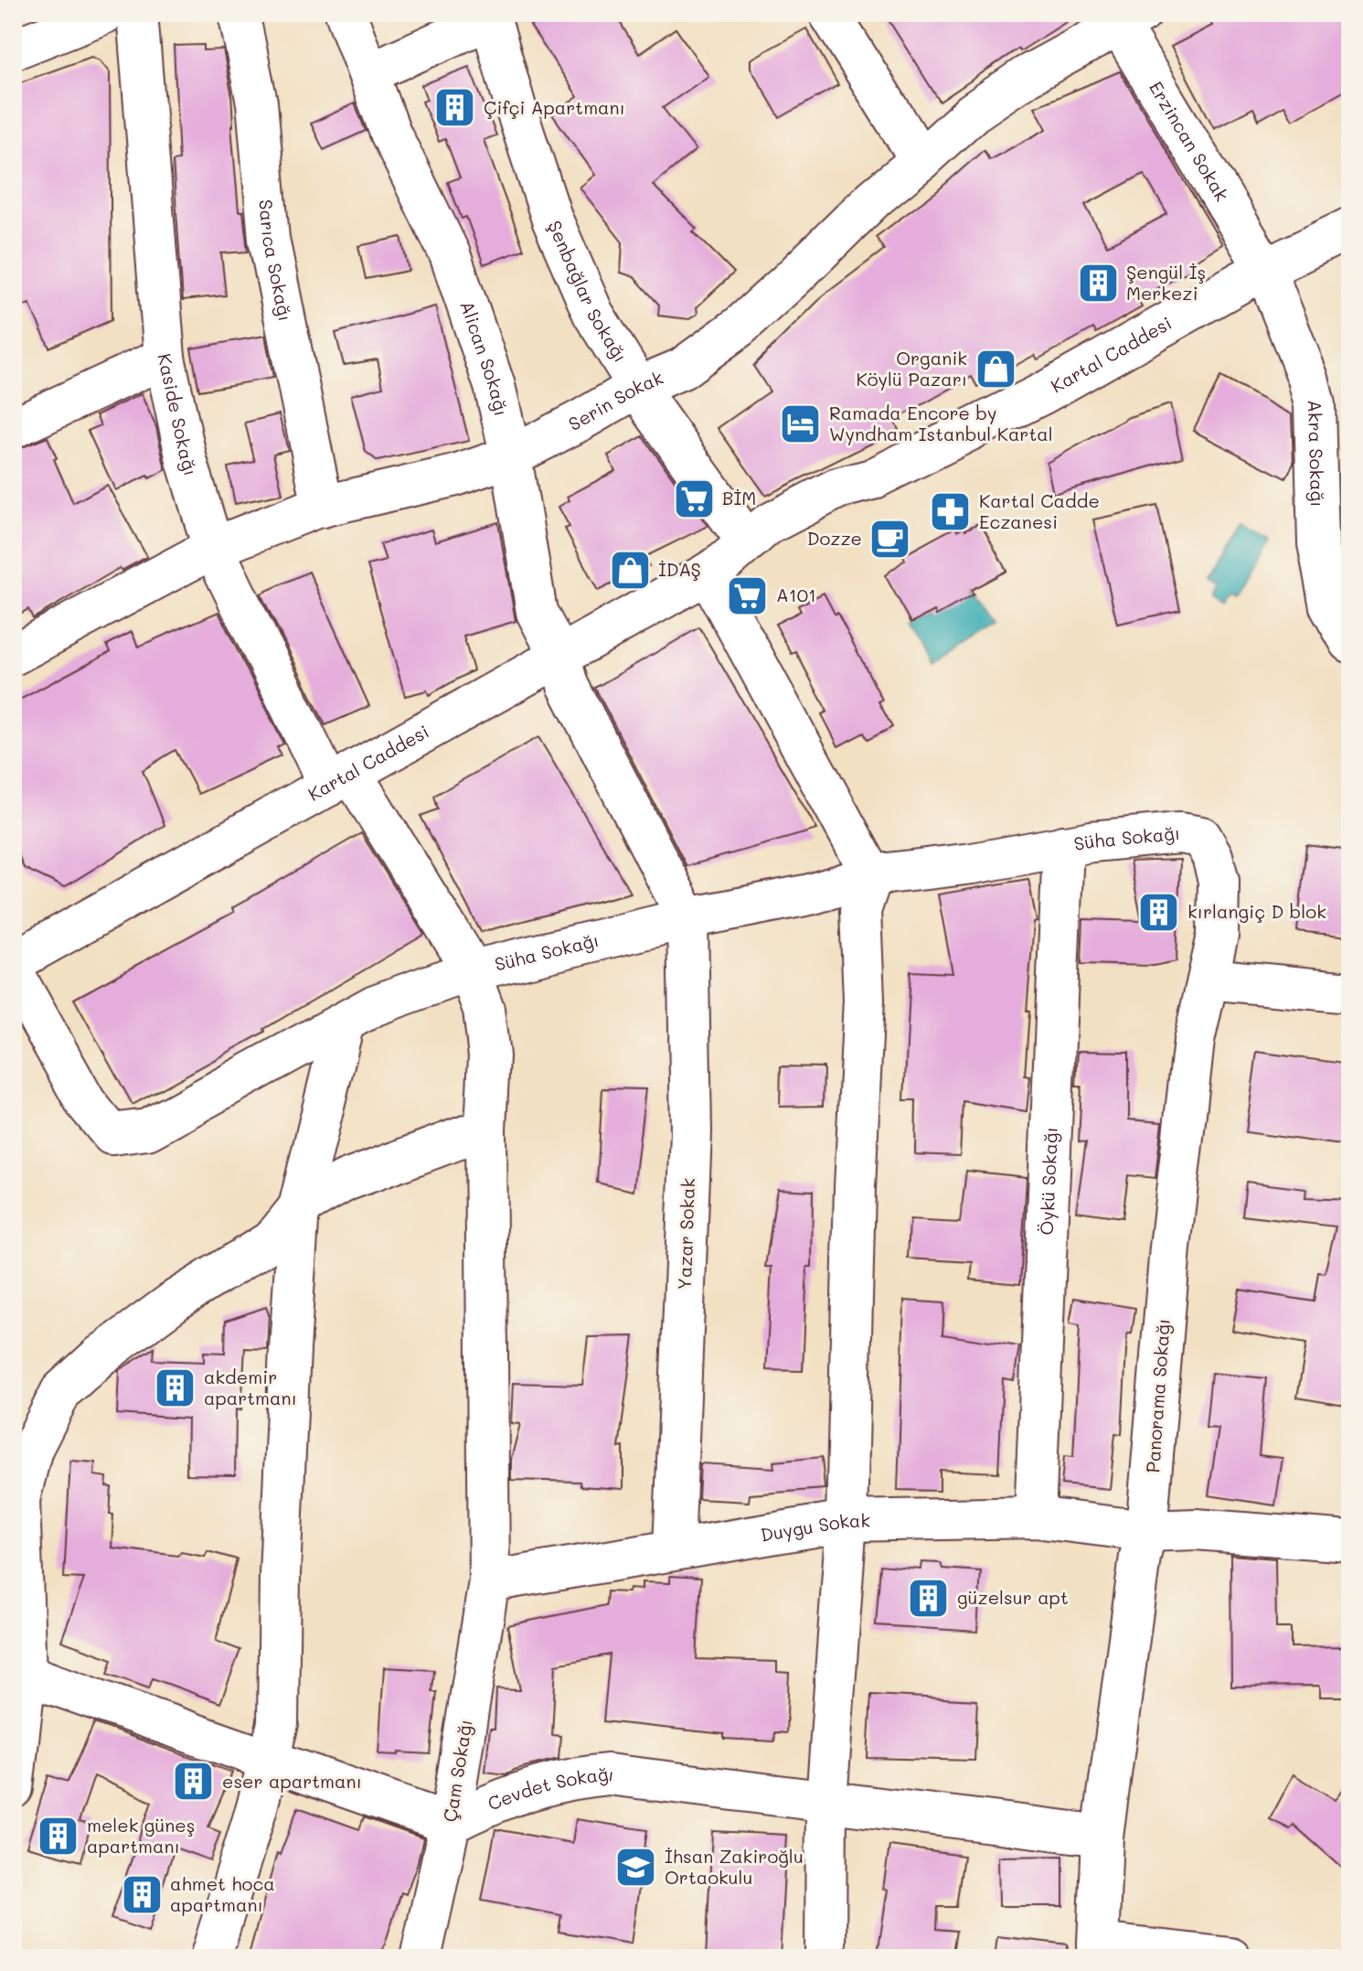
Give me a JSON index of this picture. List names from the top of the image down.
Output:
{
  "streets": {
    "street": [
      "Erzincan Sokak",
      "Sarıca Sokağı",
      "Şenbağlar Sokağı",
      "Kartal Caddesi",
      "Alican Sokağı",
      "Serin Sokak",
      "Kaside Sokağı",
      "Akra Sokağı",
      "Süha Sokağı",
      "Öykü Sokağı",
      "Yazar Sokak",
      "Panorama Sokağı",
      "Duygu Sokak",
      "Çam Sokağı",
      "Cevdet Sokağı"
    ]
  },
  "crossings": [
    ["Erzincan Sokak", "Kartal Caddesi"],
    ["Erzincan Sokak", "Serin Sokak"],
    ["Erzincan Sokak", "Akra Sokağı"],
    ["Sarıca Sokağı", "Serin Sokak"],
    ["Şenbağlar Sokağı", "Kartal Caddesi"],
    ["Şenbağlar Sokağı", "Serin Sokak"],
    ["Şenbağlar Sokağı", "Süha Sokağı"],
    ["Kartal Caddesi", "Alican Sokağı"],
    ["Kartal Caddesi", "Kaside Sokağı"],
    ["Kartal Caddesi", "Akra Sokağı"],
    ["Alican Sokağı", "Serin Sokak"],
    ["Alican Sokağı", "Süha Sokağı"],
    ["Alican Sokağı", "Yazar Sokak"],
    ["Serin Sokak", "Kaside Sokağı"],
    ["Kaside Sokağı", "Süha Sokağı"],
    ["Kaside Sokağı", "Çam Sokağı"],
    ["Süha Sokağı", "Öykü Sokağı"],
    ["Süha Sokağı", "Yazar Sokak"],
    ["Süha Sokağı", "Panorama Sokağı"],
    ["Öykü Sokağı", "Duygu Sokak"],
    ["Yazar Sokak", "Duygu Sokak"],
    ["Panorama Sokağı", "Duygu Sokak"],
    ["Panorama Sokağı", "Cevdet Sokağı"],
    ["Duygu Sokak", "Çam Sokağı"],
    ["Çam Sokağı", "Cevdet Sokağı"]
  ],
  "places": {
    "building": [
      "Çifçi Apartmanı",
      "Şengül İş Merkezi",
      "kırlangiç D blok",
      "akdemir apartmanı",
      "güzelsur apt",
      "eser apartmanı",
      "melek güneş apartmanı",
      "ahmet hoca apartmanı"
    ],
    "shop": ["Organik Köylü Pazarı", "İDAŞ"],
    "hotel": ["Ramada Encore by Wyndham Istanbul Kartal"],
    "supermarket": ["BİM", "A101"],
    "pharmacy": ["Kartal Cadde Eczanesi"],
    "cafe": ["Dozze"],
    "school or university": ["İhsan Zakiroğlu Ortaokulu"]
  }
}
